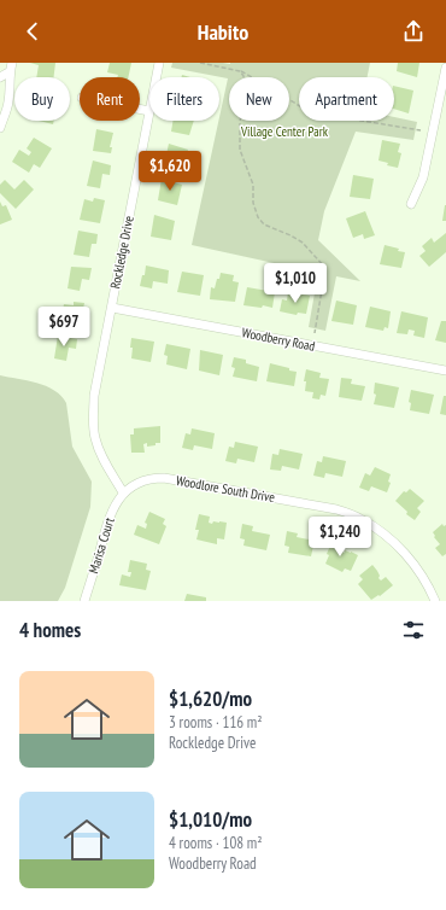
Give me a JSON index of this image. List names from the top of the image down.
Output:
{
  "streets": {
    "street": [
      "Rockledge Drive",
      "Woodberry Road",
      "Woodlore South Drive",
      "Marisa Court"
    ]
  },
  "crossings": [
    ["Rockledge Drive", "Woodberry Road"],
    ["Rockledge Drive", "Woodlore South Drive"],
    ["Rockledge Drive", "Marisa Court"],
    ["Woodlore South Drive", "Marisa Court"]
  ],
  "parks": ["Village Center Park"],
  "page": {
    "header": "Habito",
    "chip": [
      "Buy",
      "Rent",
      "Filters",
      "New",
      "Apartment"
    ],
    "price": [
      "$1,620",
      "$1,010",
      "$697",
      "$1,240"
    ],
    "heading": "4 homes",
    "list": [
      {
        "name": "$1,620/mo",
        "note": "3 rooms · 116 m² · Rockledge Drive"
      },
      {
        "name": "$1,010/mo",
        "note": "4 rooms · 108 m² · Woodberry Road"
      }
    ]
  }
}
